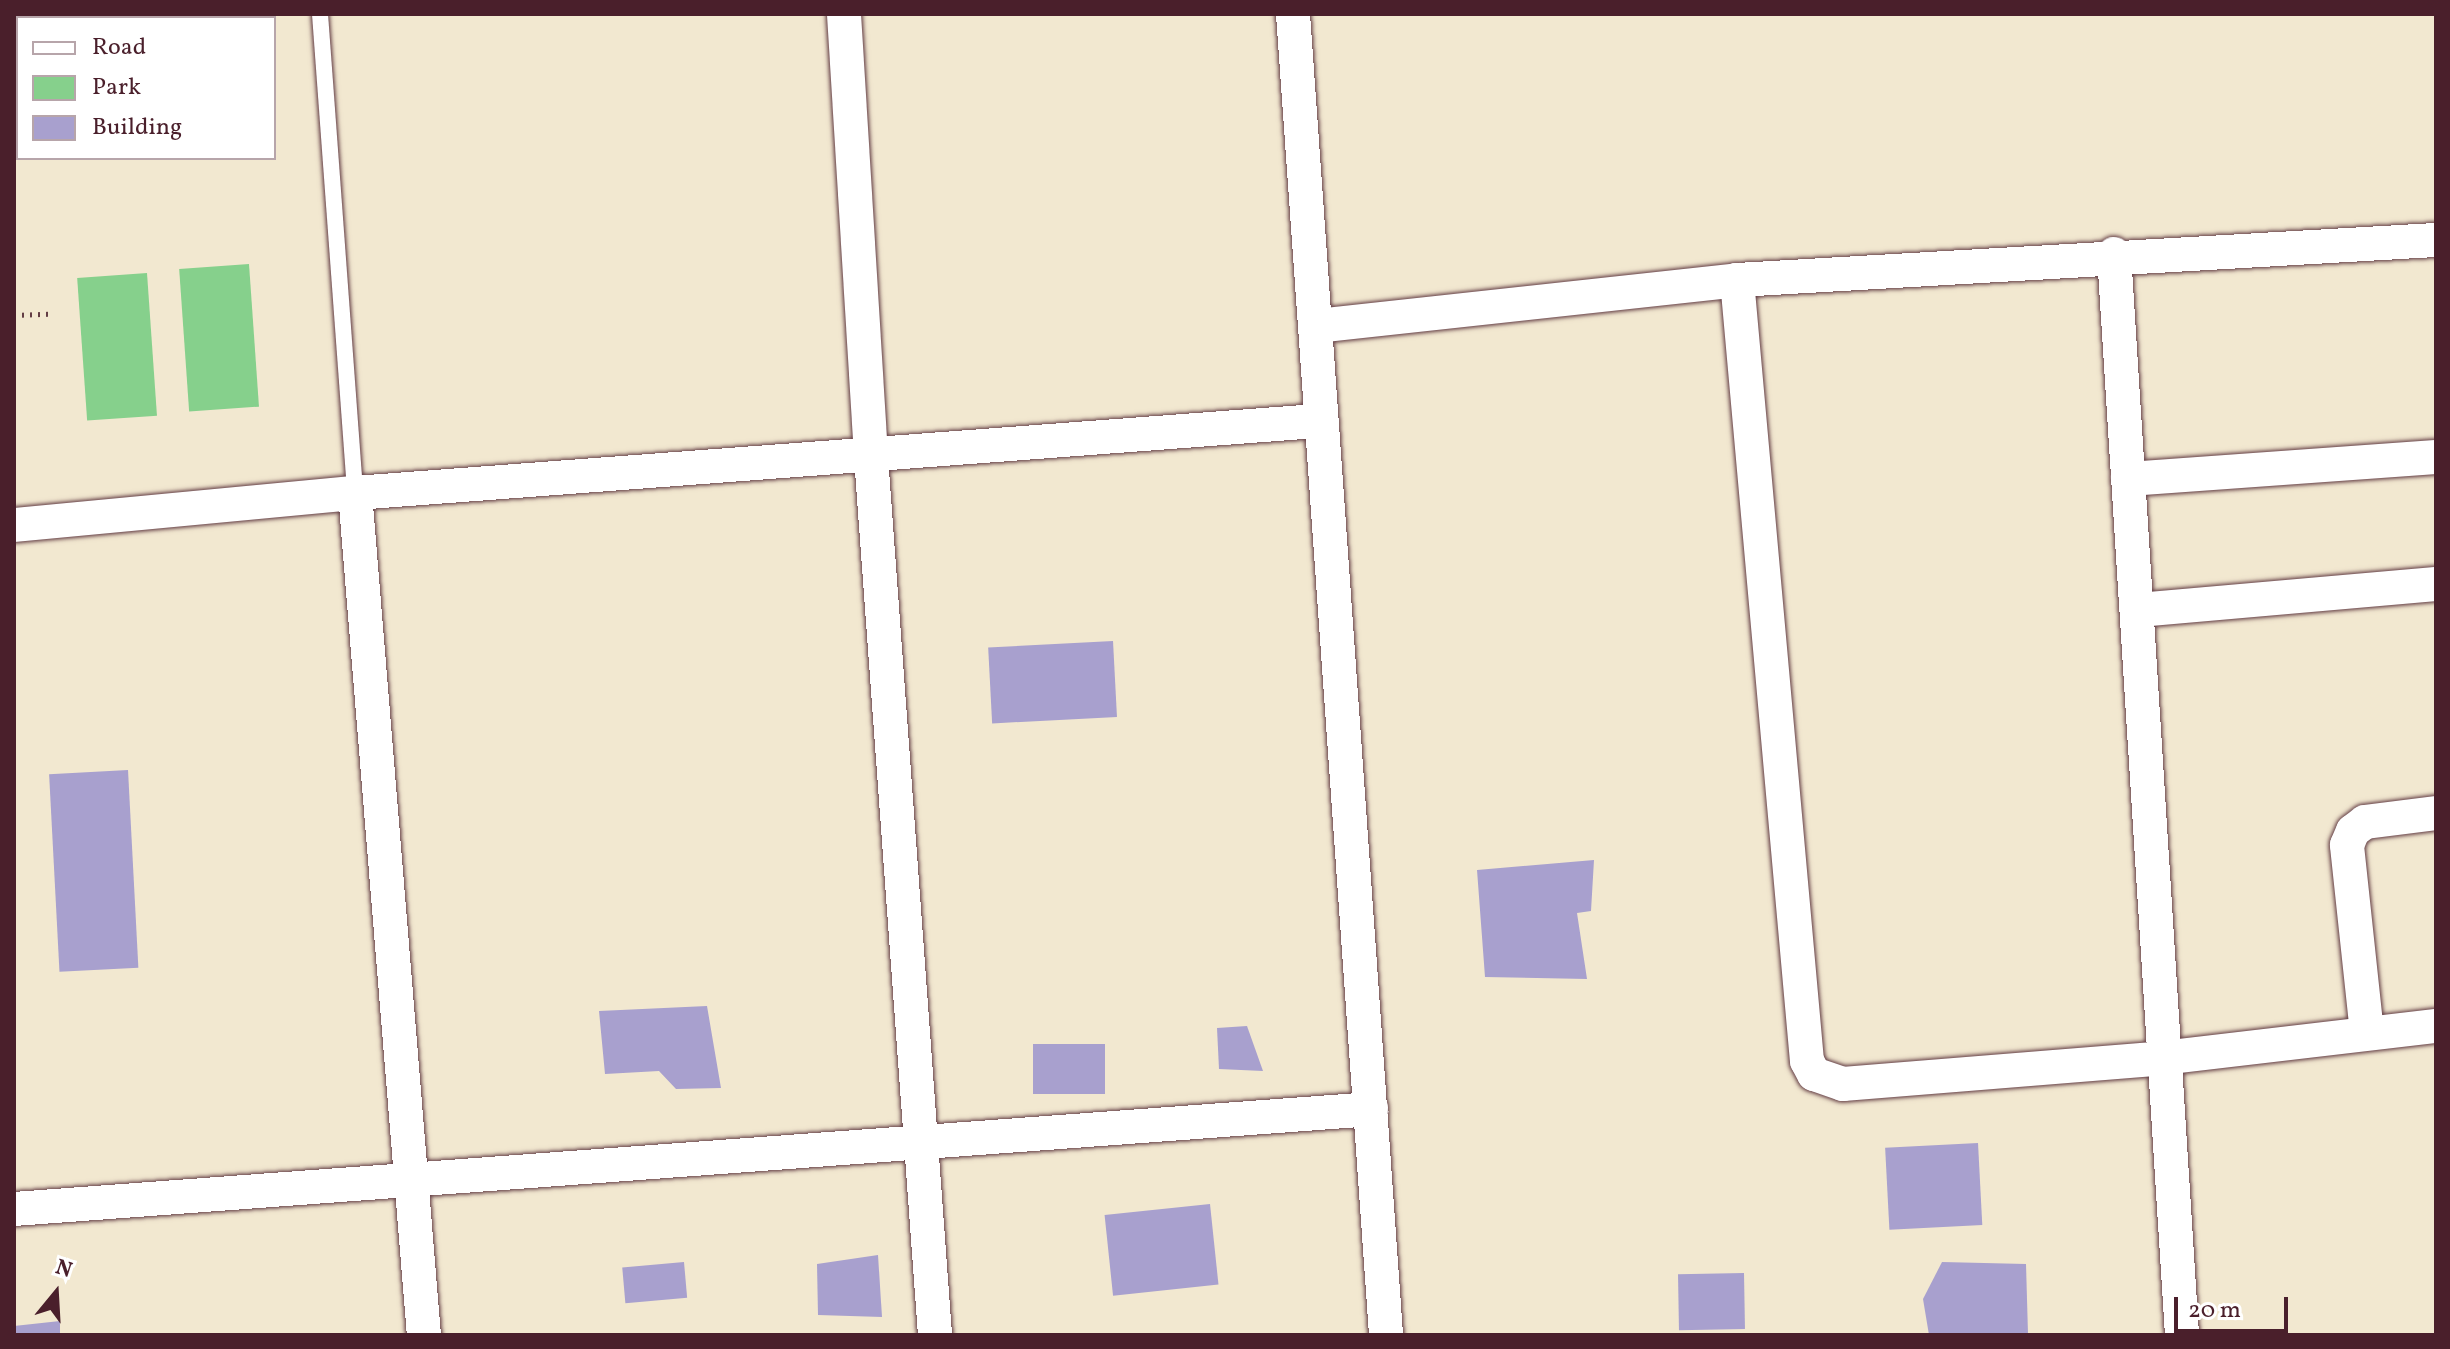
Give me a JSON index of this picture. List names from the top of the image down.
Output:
{
  "legend": ["Road", "Park", "Building"],
  "scale_bar": "20 m",
  "north": "top"
}
